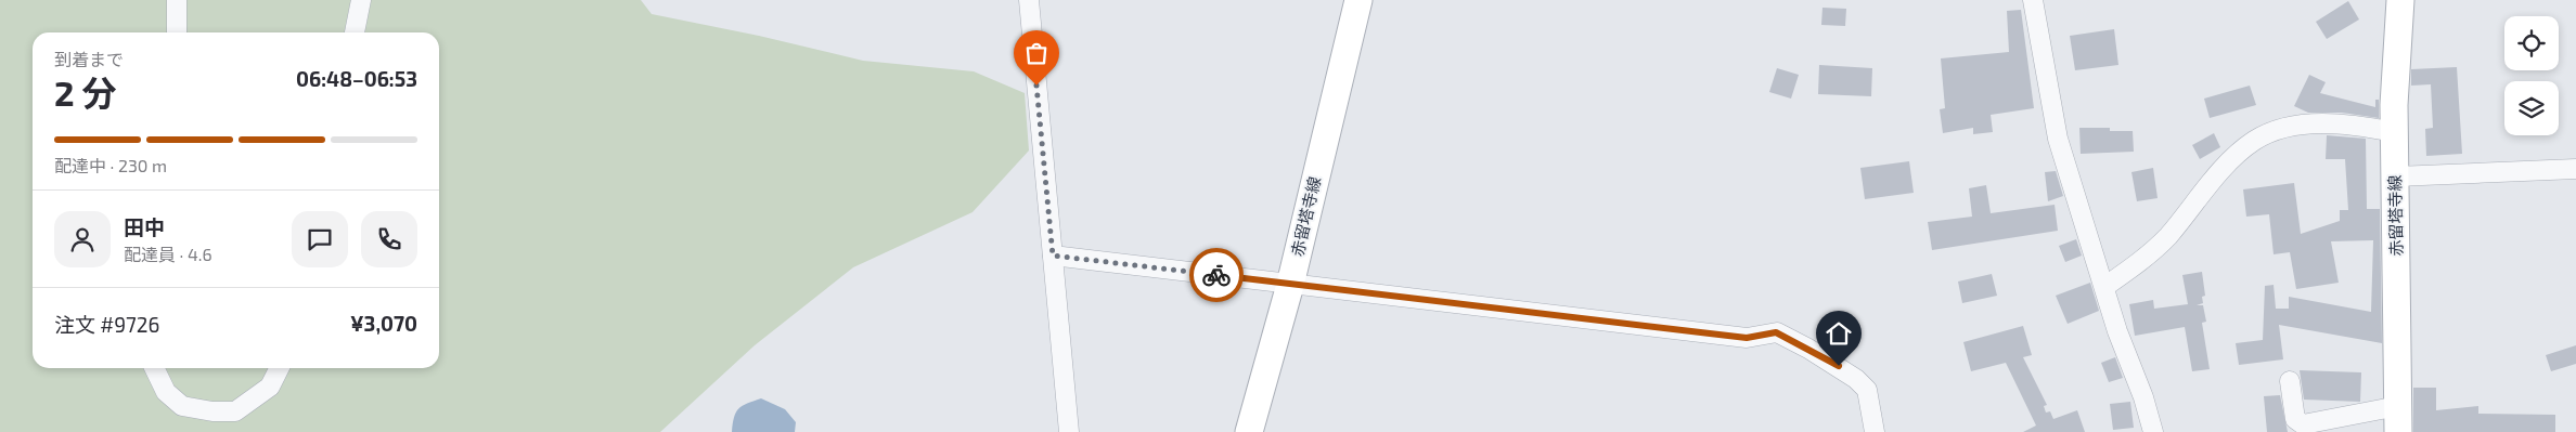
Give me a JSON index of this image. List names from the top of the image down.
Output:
{
  "streets": {
    "main road": ["赤留塔寺線"]
  },
  "page": {
    "heading": ["2 分", "到着まで", "06:48–06:53"],
    "panel": [
      "田中",
      "配達員 · 4.6",
      "注文 #9726",
      "¥3,070"
    ],
    "bar": "配達中 · 230 m"
  }
}
